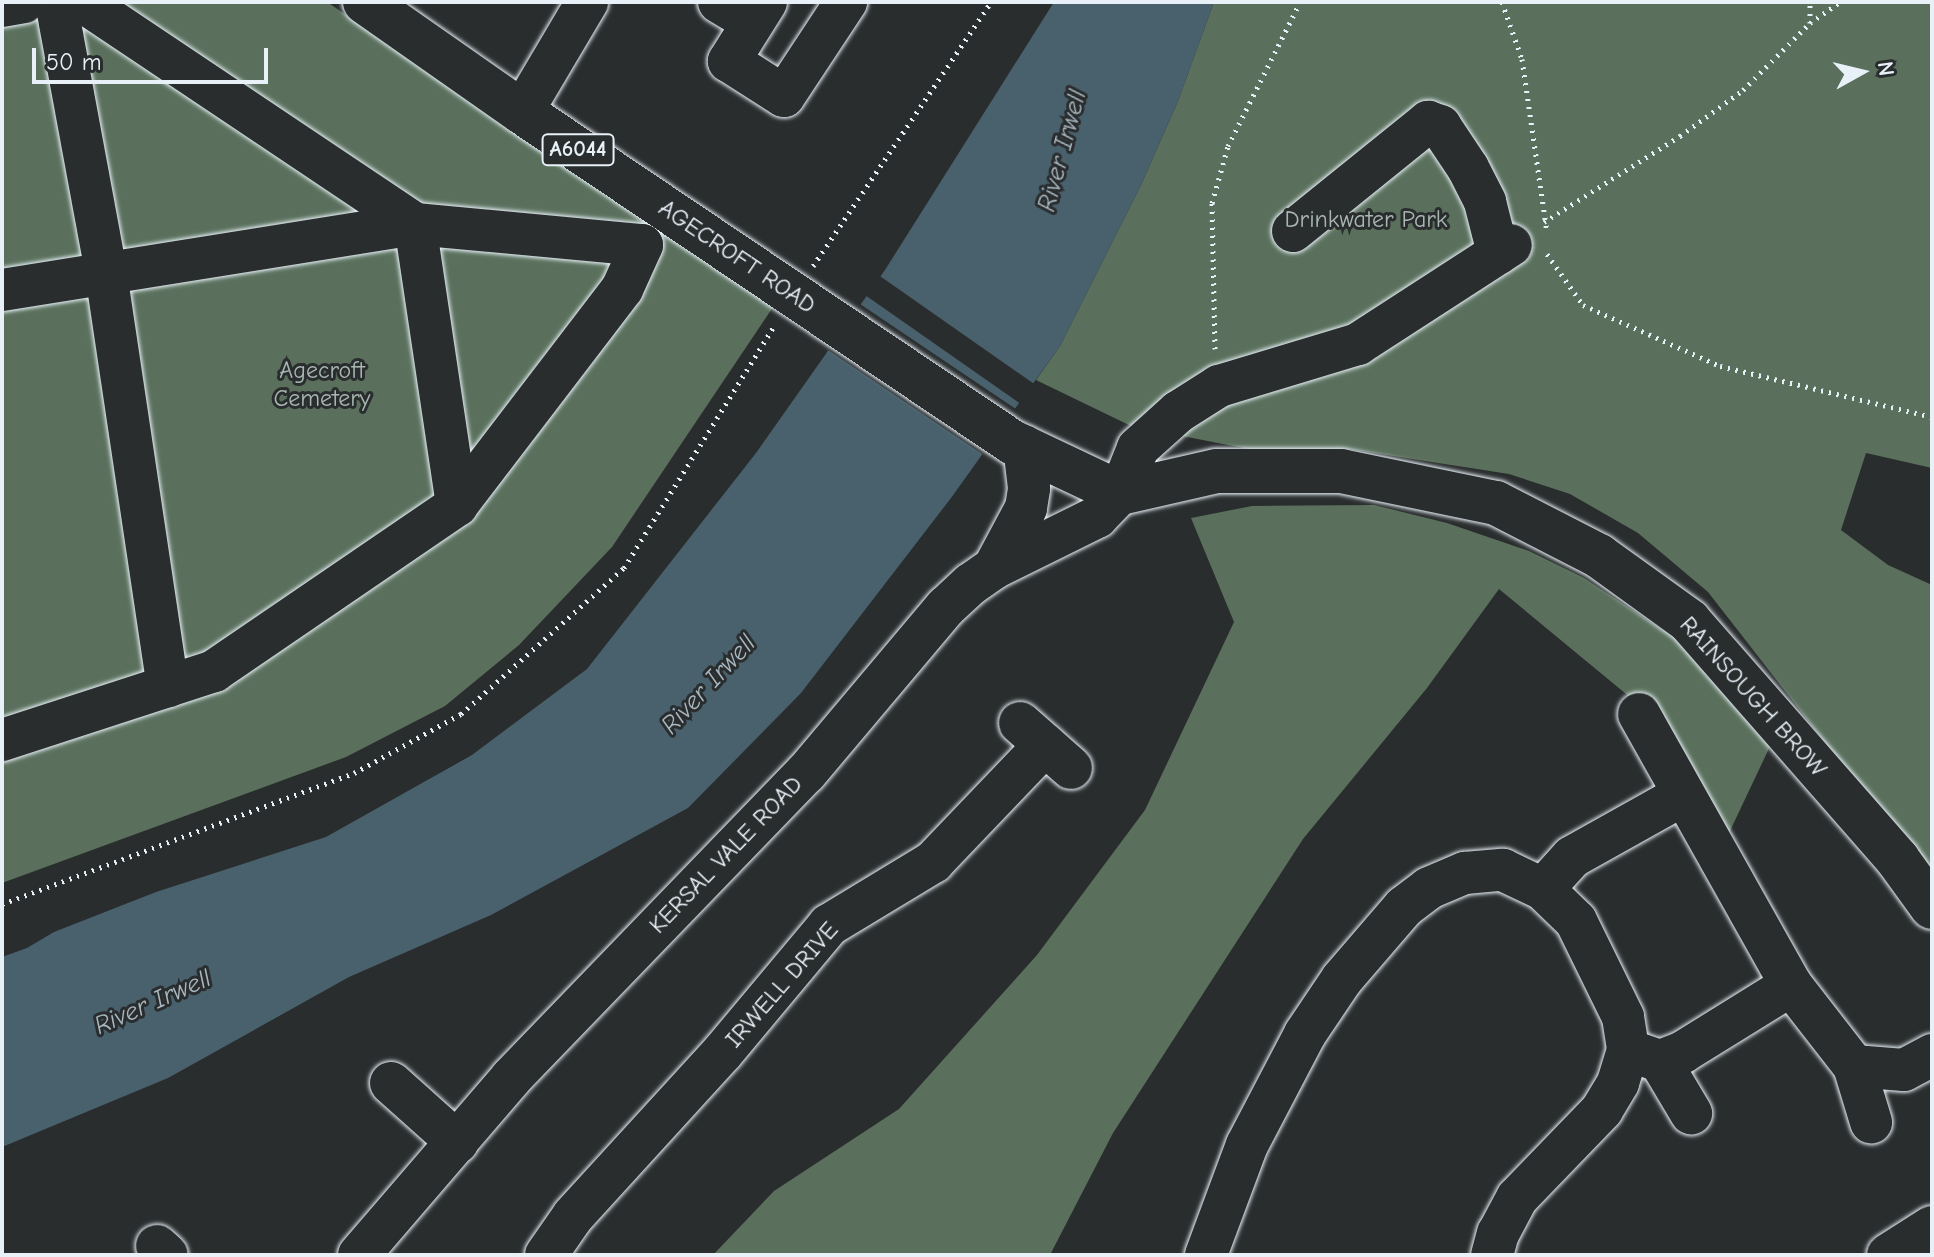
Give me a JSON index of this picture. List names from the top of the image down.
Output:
{
  "streets": {
    "main road": ["A6044", "AGECROFT ROAD", "RAINSOUGH BROW"],
    "street": ["KERSAL VALE ROAD", "IRWELL DRIVE"]
  },
  "crossings": [
    ["AGECROFT ROAD", "RAINSOUGH BROW"],
    ["AGECROFT ROAD", "KERSAL VALE ROAD"],
    ["RAINSOUGH BROW", "KERSAL VALE ROAD"]
  ],
  "water": ["River Irwell"],
  "parks": ["Drinkwater Park", "Agecroft Cemetery"],
  "scale_bar": "50 m",
  "north": "right"
}
